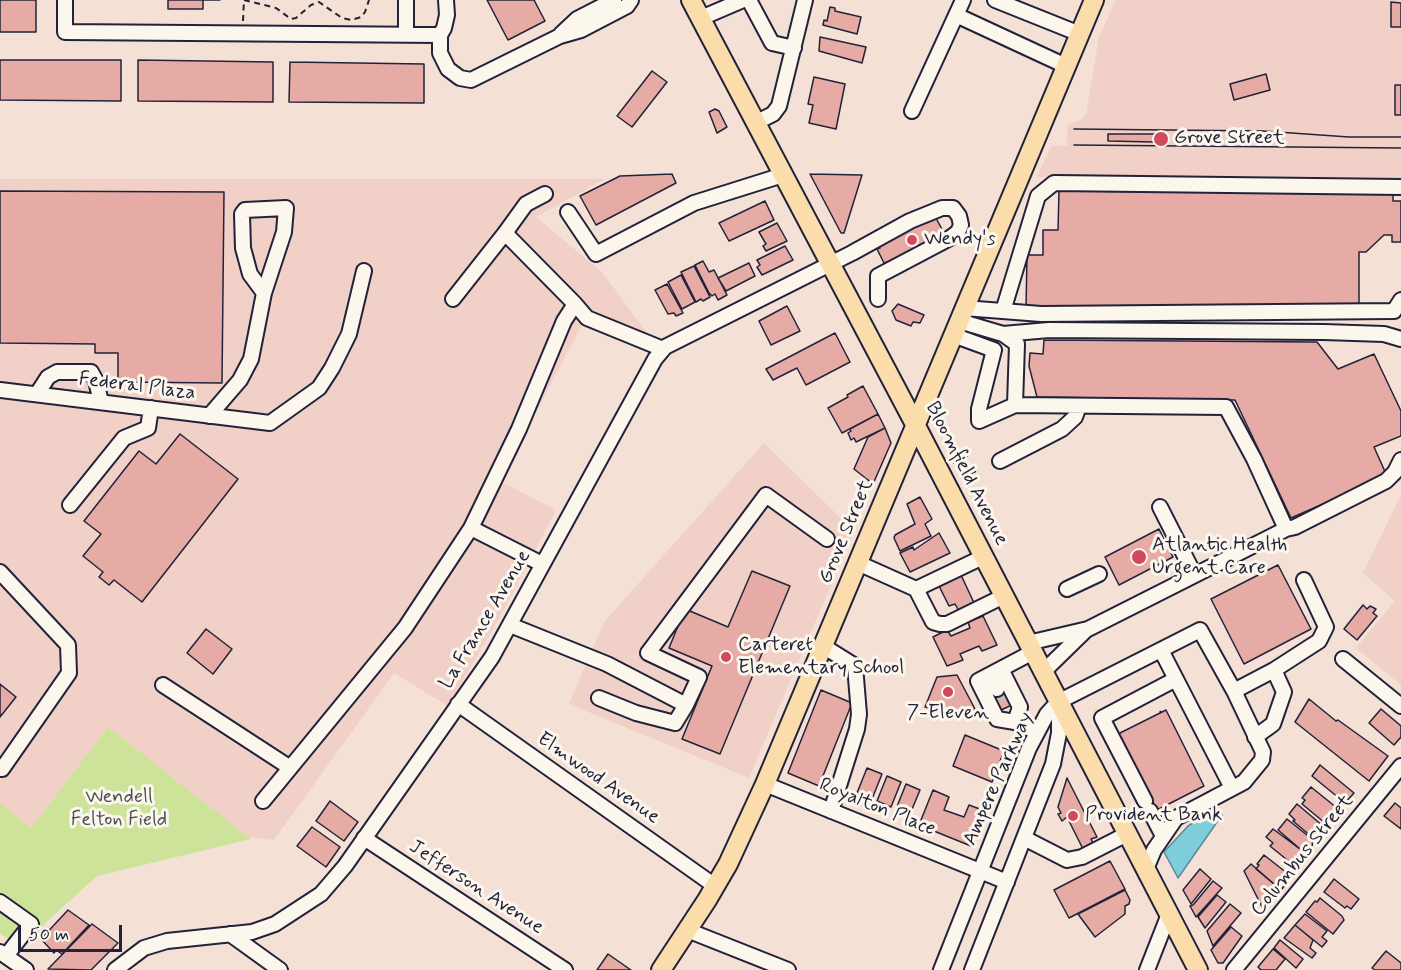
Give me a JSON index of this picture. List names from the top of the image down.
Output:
{
  "streets": {
    "main road": ["Bloomfield Avenue", "Grove Street"],
    "street": [
      "Federal Plaza",
      "La France Avenue",
      "Elmwood Avenue",
      "Ampere Parkway",
      "Royalton Place",
      "Columbus Street",
      "Jefferson Avenue"
    ]
  },
  "crossings": [
    ["Bloomfield Avenue", "Grove Street"],
    ["Bloomfield Avenue", "La France Avenue"],
    ["Bloomfield Avenue", "Ampere Parkway"],
    ["Grove Street", "Elmwood Avenue"],
    ["Grove Street", "Royalton Place"],
    ["La France Avenue", "Elmwood Avenue"],
    ["La France Avenue", "Jefferson Avenue"],
    ["Ampere Parkway", "Royalton Place"]
  ],
  "parks": ["Wendell Felton Field"],
  "places": [
    "Grove Street",
    "Wendy's",
    "Atlantic Health Urgent Care",
    "Carteret Elementary School",
    "7-Eleven",
    "Provident Bank"
  ],
  "scale_bar": "50 m"
}
